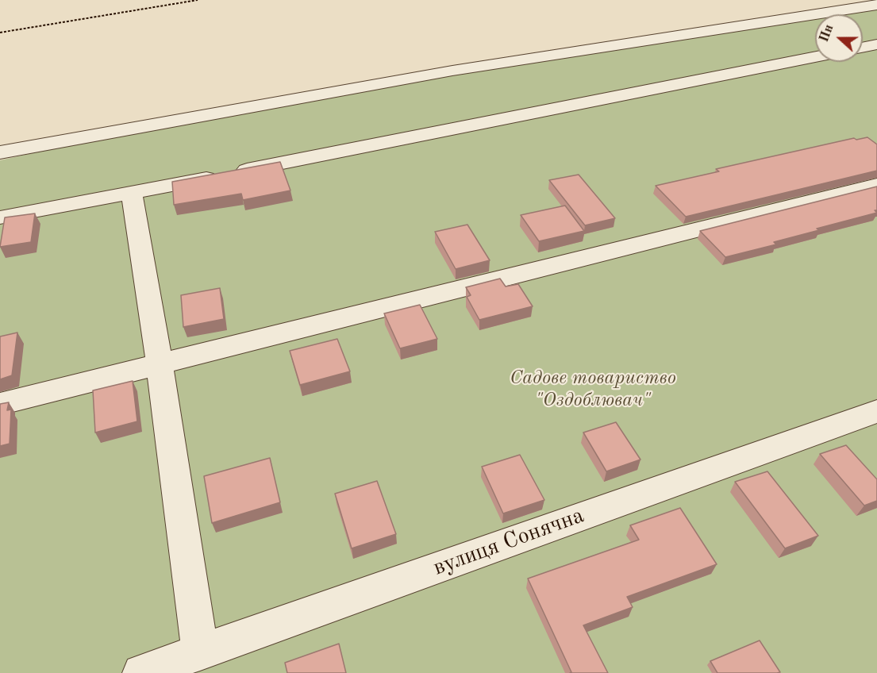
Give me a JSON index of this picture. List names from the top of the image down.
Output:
{
  "streets": {
    "street": ["вулиця Сонячна"]
  },
  "parks": ["Садове товариство \"Оздоблювач\""],
  "north": "left"
}
